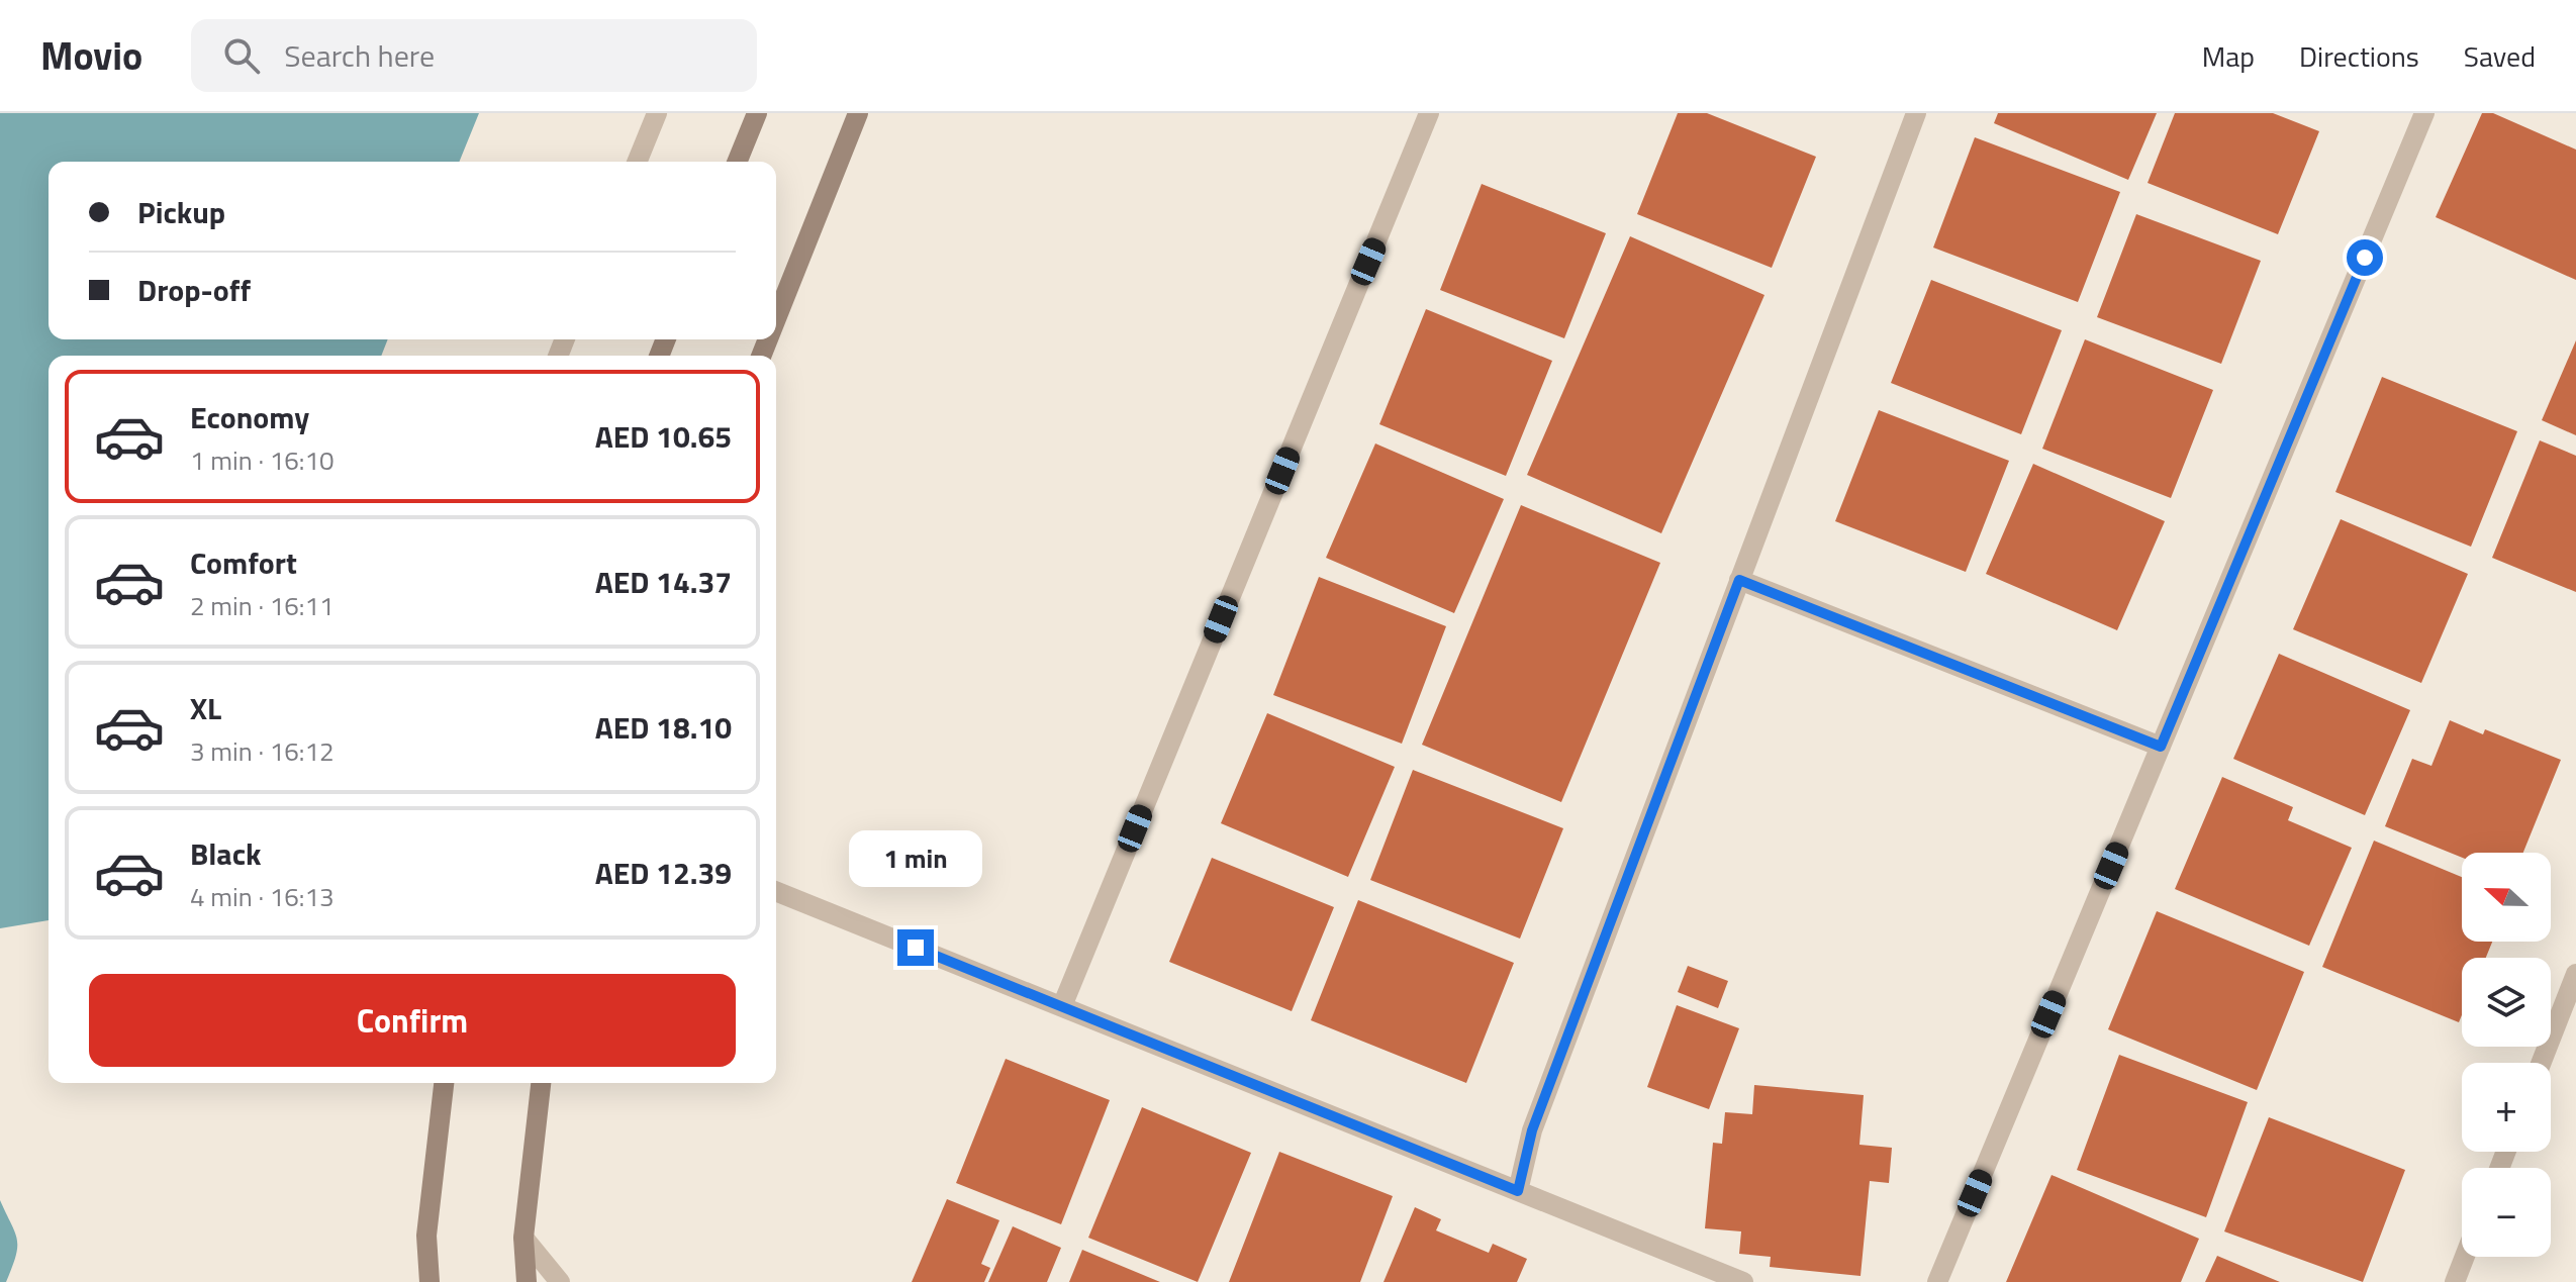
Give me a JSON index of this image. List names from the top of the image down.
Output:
{
  "north": "left",
  "page": {
    "header": "Movio",
    "search": "Search here",
    "nav": ["Map", "Directions", "Saved"],
    "banner": ["Pickup", "Drop-off"],
    "list": [
      {
        "name": "Economy",
        "note": "1 min · 16:10",
        "value": "AED 10.65"
      },
      {
        "name": "Comfort",
        "note": "2 min · 16:11",
        "value": "AED 14.37"
      },
      {
        "name": "XL",
        "note": "3 min · 16:12",
        "value": "AED 18.10"
      },
      {
        "name": "Black",
        "note": "4 min · 16:13",
        "value": "AED 12.39"
      }
    ],
    "bubble": "1 min",
    "map_buttons": ["+", "−"],
    "buttons": "Confirm"
  }
}
